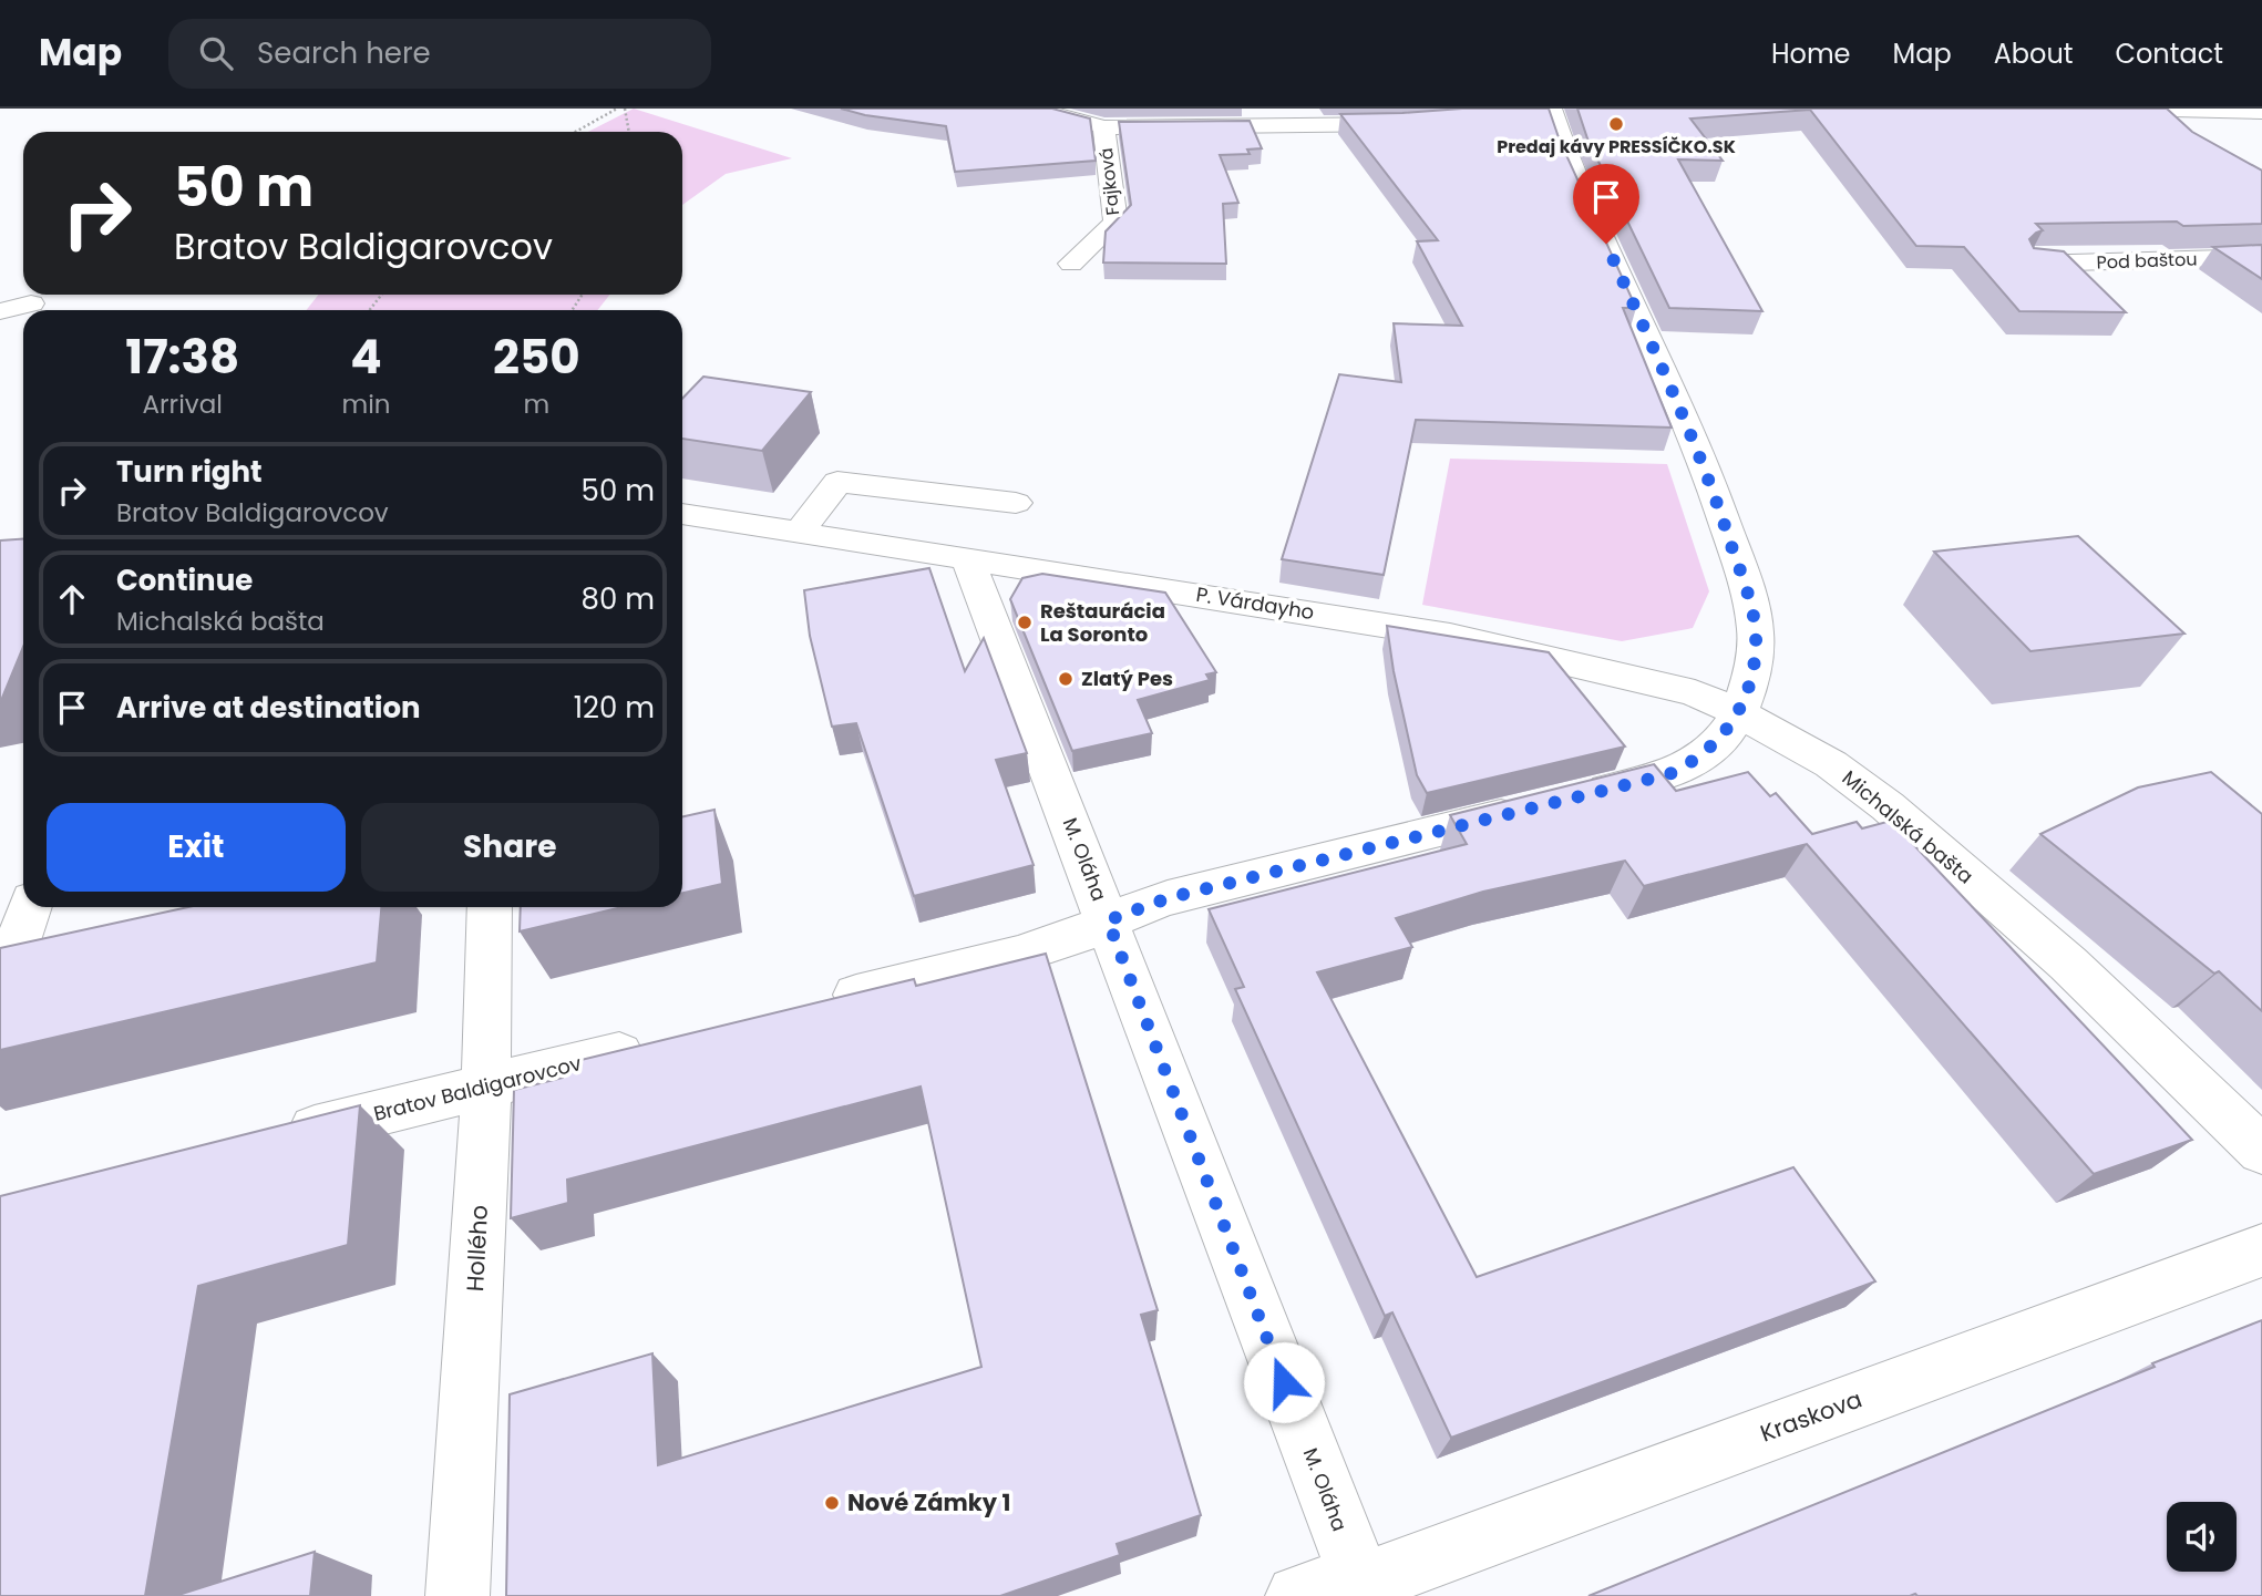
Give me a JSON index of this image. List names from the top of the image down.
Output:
{
  "streets": {
    "street": [
      "Fajková",
      "Pod baštou",
      "P. Várdayho",
      "Michalská bašta",
      "M. Oláha",
      "Bratov Baldigarovcov",
      "Hollého",
      "Kraskova"
    ]
  },
  "crossings": [
    ["P. Várdayho", "Michalská bašta"],
    ["P. Várdayho", "M. Oláha"],
    ["M. Oláha", "Kraskova"],
    ["Bratov Baldigarovcov", "Hollého"]
  ],
  "places": [
    "Predaj kávy PRESSÍČKO.SK",
    "Reštaurácia La Soronto",
    "Zlatý Pes",
    "Nové Zámky 1"
  ],
  "page": {
    "header": "Map",
    "search": "Search here",
    "nav": [
      "Home",
      "Map",
      "About",
      "Contact"
    ],
    "turn": ["50 m", "Bratov Baldigarovcov"],
    "eta": [
      "17:38",
      "Arrival",
      "4",
      "min",
      "250",
      "m"
    ],
    "list": [
      {
        "name": "Turn right",
        "note": "Bratov Baldigarovcov",
        "value": "50 m"
      },
      {
        "name": "Continue",
        "note": "Michalská bašta",
        "value": "80 m"
      },
      {
        "name": "Arrive at destination",
        "value": "120 m"
      }
    ],
    "buttons": ["Exit", "Share"]
  }
}
